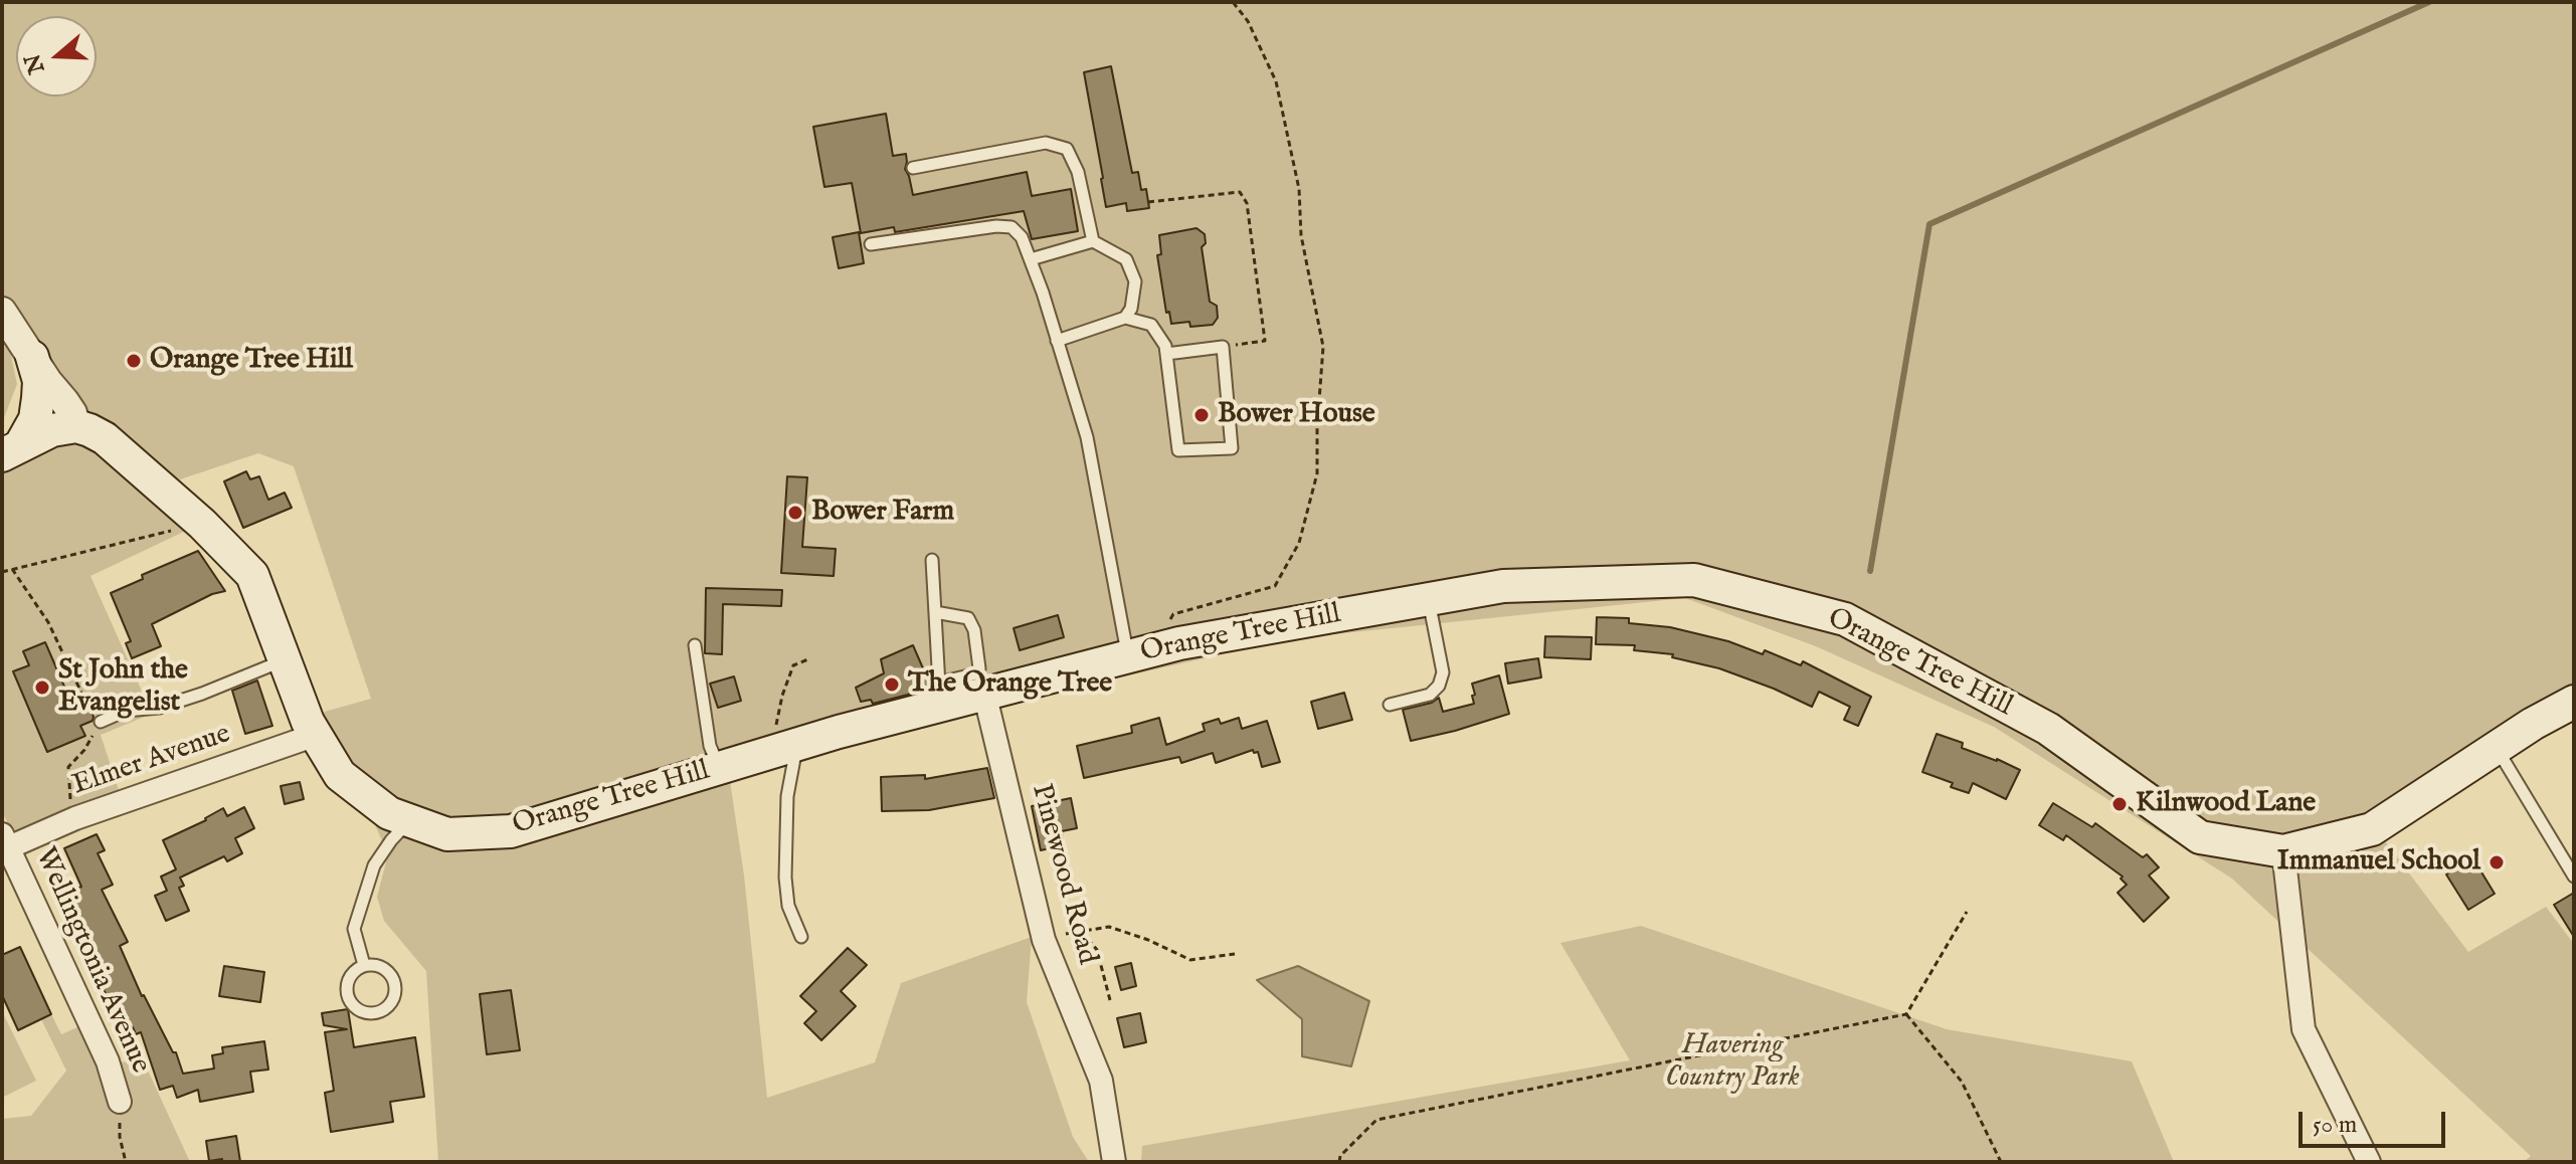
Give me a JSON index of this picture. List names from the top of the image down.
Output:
{
  "streets": {
    "main road": ["Orange Tree Hill"],
    "street": ["Elmer Avenue", "Pinewood Road", "Wellingtonia Avenue"]
  },
  "crossings": [
    ["Orange Tree Hill", "Elmer Avenue"],
    ["Orange Tree Hill", "Pinewood Road"],
    ["Elmer Avenue", "Wellingtonia Avenue"]
  ],
  "parks": ["Havering Country Park"],
  "places": [
    "Orange Tree Hill",
    "Bower House",
    "Bower Farm",
    "The Orange Tree",
    "St John the Evangelist",
    "Kilnwood Lane",
    "Immanuel School"
  ],
  "scale_bar": "50 m",
  "north": "left"
}
